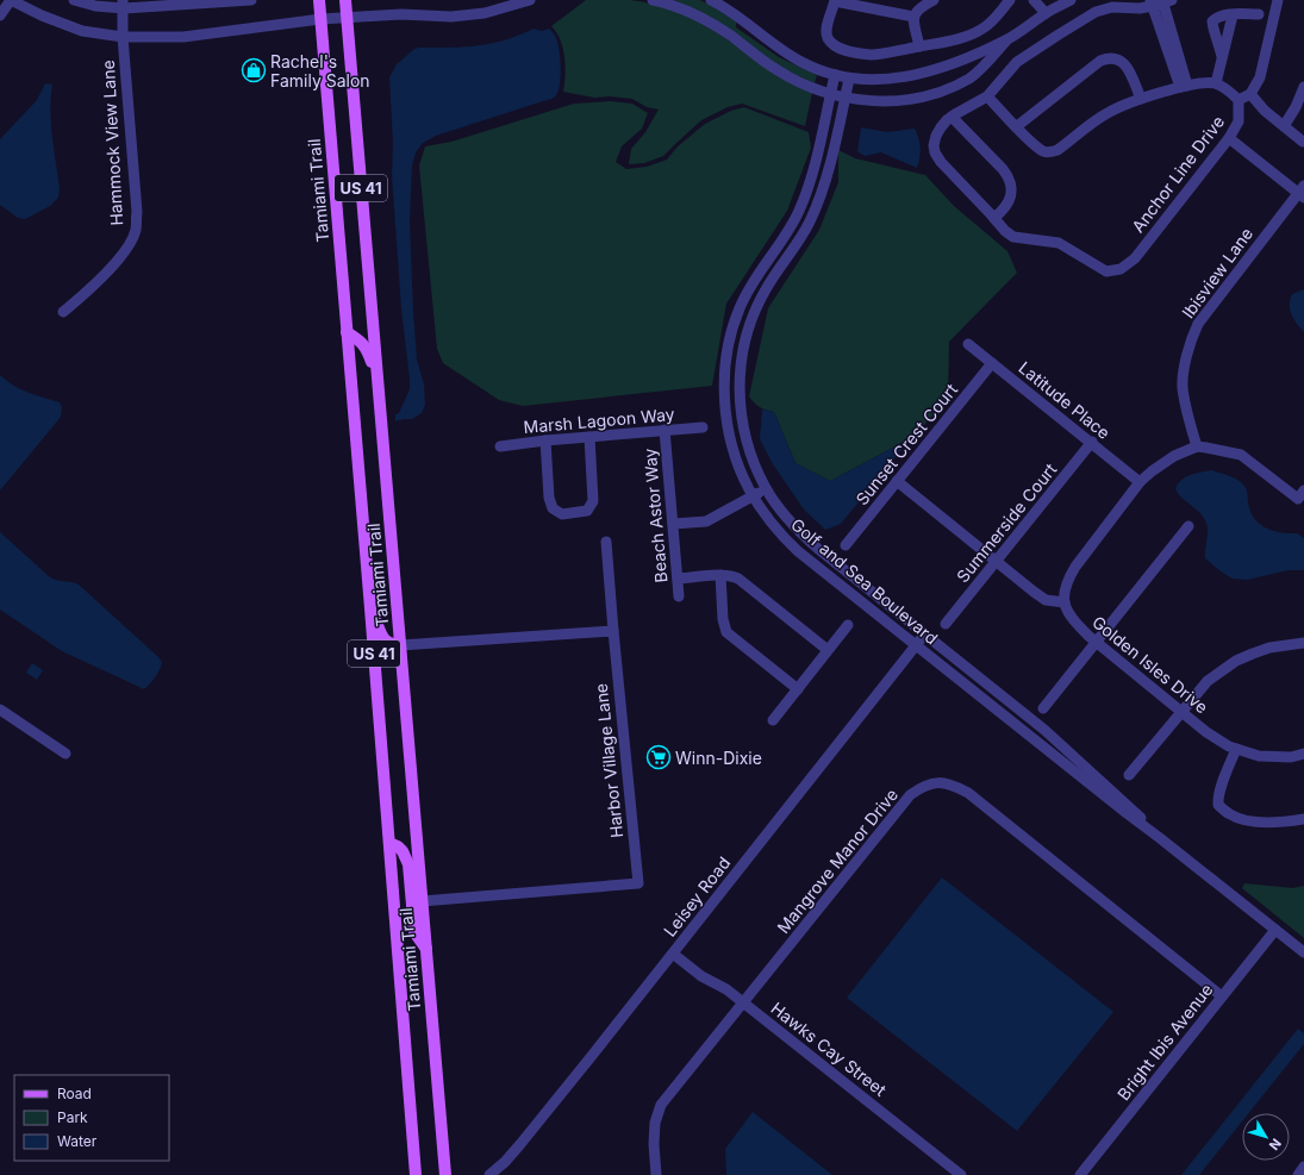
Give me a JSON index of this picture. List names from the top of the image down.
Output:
{
  "streets": {
    "main road": ["US 41", "Tamiami Trail"],
    "street": [
      "Hammock View Lane",
      "Anchor Line Drive",
      "Ibisview Lane",
      "Latitude Place",
      "Marsh Lagoon Way",
      "Sunset Crest Court",
      "Beach Astor Way",
      "Summerside Court",
      "Golf and Sea Boulevard",
      "Golden Isles Drive",
      "Harbor Village Lane",
      "Mangrove Manor Drive",
      "Leisey Road",
      "Bright Ibis Avenue",
      "Hawks Cay Street"
    ]
  },
  "crossings": [
    ["Tamiami Trail", "Harbor Village Lane"],
    ["Latitude Place", "Sunset Crest Court"],
    ["Latitude Place", "Summerside Court"],
    ["Marsh Lagoon Way", "Beach Astor Way"],
    ["Golf and Sea Boulevard", "Leisey Road"],
    ["Golf and Sea Boulevard", "Bright Ibis Avenue"],
    ["Mangrove Manor Drive", "Bright Ibis Avenue"],
    ["Mangrove Manor Drive", "Hawks Cay Street"],
    ["Leisey Road", "Hawks Cay Street"]
  ],
  "places": {
    "shop": ["Rachel's Family Salon"],
    "supermarket": ["Winn-Dixie"]
  },
  "legend": ["Road", "Park", "Water"],
  "north": "bottom right"
}
